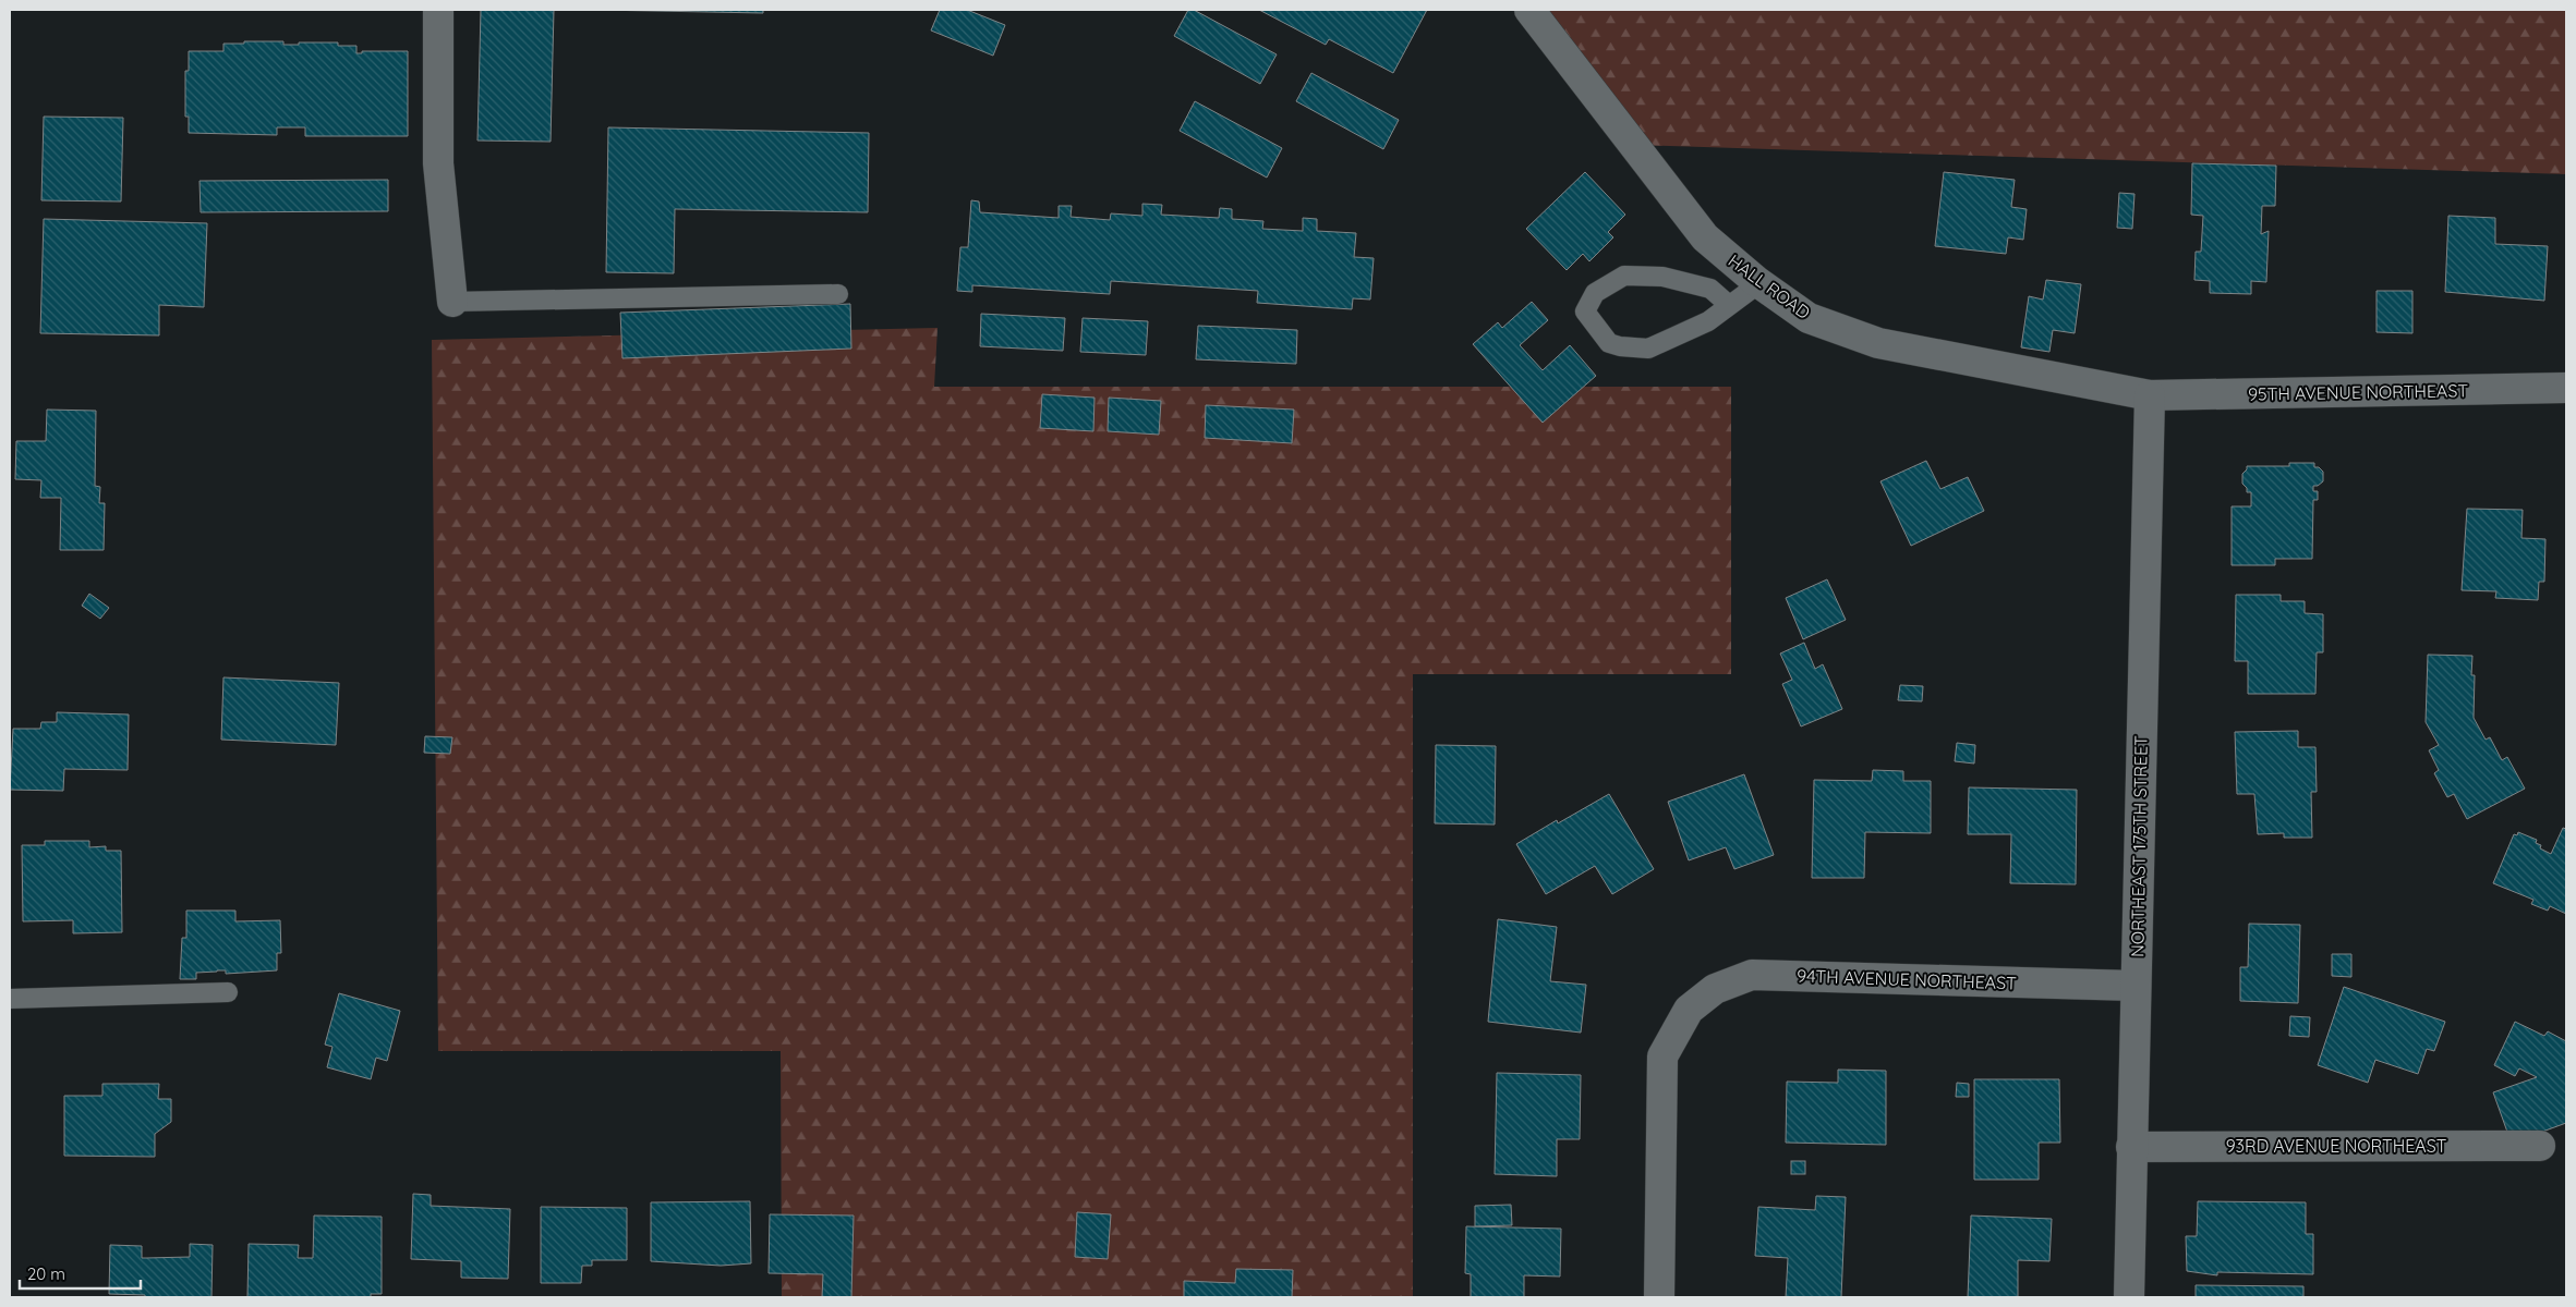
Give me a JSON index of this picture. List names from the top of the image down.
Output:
{
  "streets": {
    "street": [
      "HALL ROAD",
      "95TH AVENUE NORTHEAST",
      "NORTHEAST 175TH STREET",
      "94TH AVENUE NORTHEAST",
      "93RD AVENUE NORTHEAST"
    ]
  },
  "crossings": [
    ["HALL ROAD", "95TH AVENUE NORTHEAST"],
    ["HALL ROAD", "NORTHEAST 175TH STREET"],
    ["95TH AVENUE NORTHEAST", "NORTHEAST 175TH STREET"],
    ["NORTHEAST 175TH STREET", "94TH AVENUE NORTHEAST"],
    ["NORTHEAST 175TH STREET", "93RD AVENUE NORTHEAST"]
  ],
  "scale_bar": "20 m"
}
